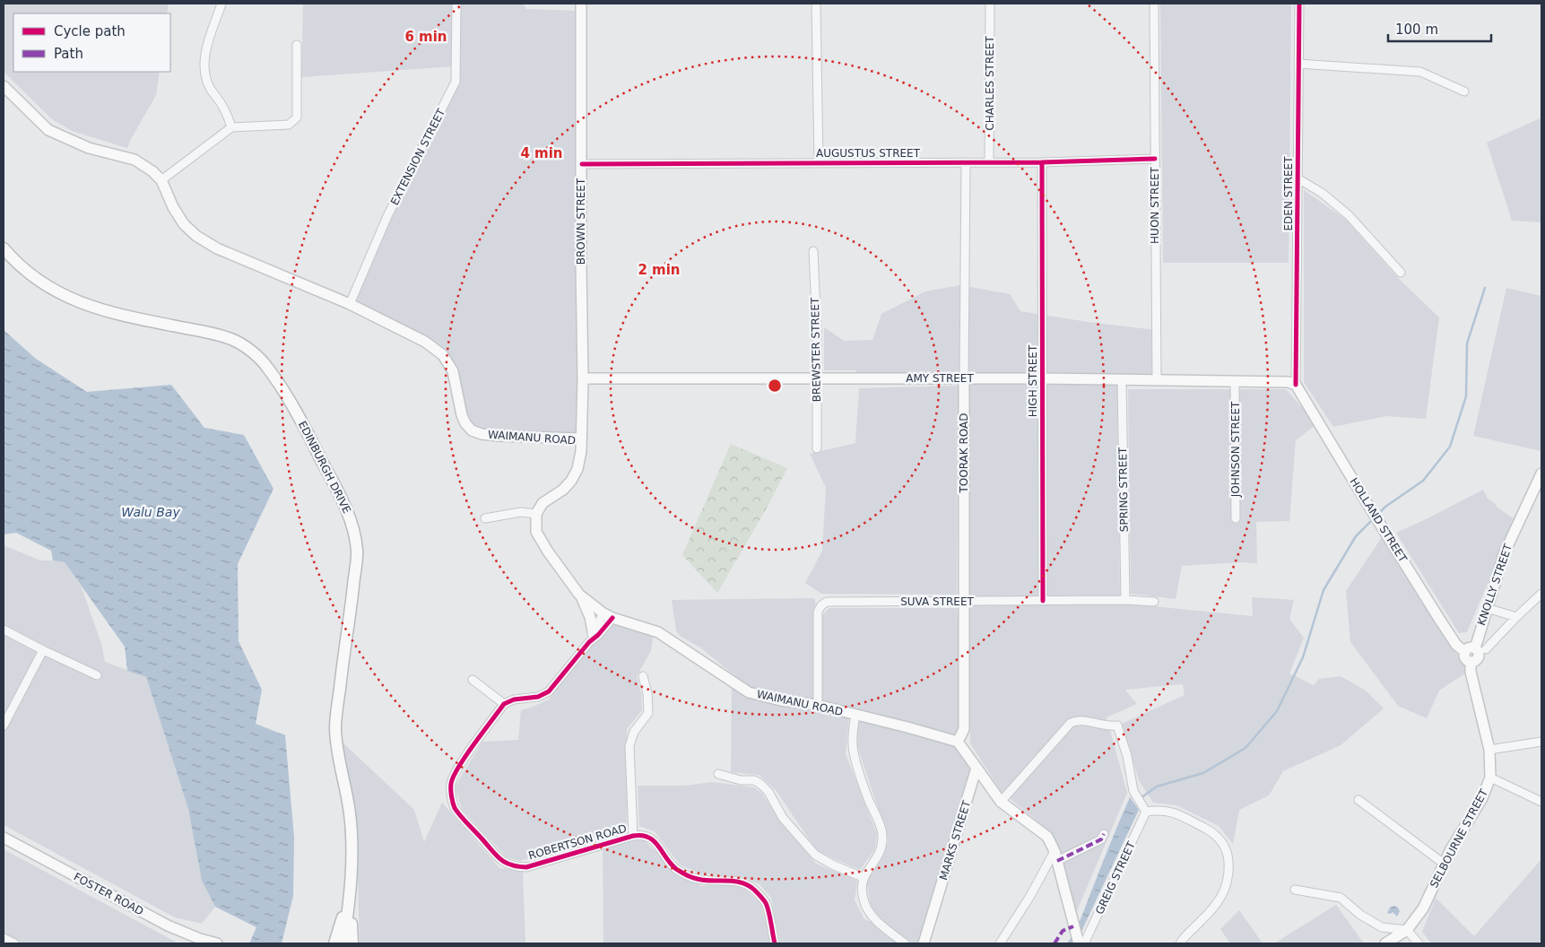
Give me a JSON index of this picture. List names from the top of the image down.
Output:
{
  "streets": {
    "highway": ["EDINBURGH DRIVE"],
    "main road": [
      "BROWN STREET",
      "AMY STREET",
      "WAIMANU ROAD",
      "TOORAK ROAD",
      "HOLLAND STREET",
      "KNOLLY STREET",
      "SELBOURNE STREET",
      "MARKS STREET",
      "FOSTER ROAD"
    ],
    "street": [
      "CHARLES STREET",
      "AUGUSTUS STREET",
      "EXTENSION STREET",
      "EDEN STREET",
      "HUON STREET",
      "BREWSTER STREET",
      "HIGH STREET",
      "JOHNSON STREET",
      "SPRING STREET",
      "SUVA STREET",
      "ROBERTSON ROAD",
      "GREIG STREET"
    ]
  },
  "crossings": [
    ["CHARLES STREET", "AUGUSTUS STREET"],
    ["AUGUSTUS STREET", "HUON STREET"],
    ["AUGUSTUS STREET", "BROWN STREET"],
    ["AUGUSTUS STREET", "HIGH STREET"],
    ["AUGUSTUS STREET", "TOORAK ROAD"],
    ["EXTENSION STREET", "WAIMANU ROAD"],
    ["EDEN STREET", "AMY STREET"],
    ["EDEN STREET", "HOLLAND STREET"],
    ["HUON STREET", "AMY STREET"],
    ["BROWN STREET", "AMY STREET"],
    ["BROWN STREET", "WAIMANU ROAD"],
    ["BREWSTER STREET", "AMY STREET"],
    ["AMY STREET", "HIGH STREET"],
    ["AMY STREET", "JOHNSON STREET"],
    ["AMY STREET", "TOORAK ROAD"],
    ["AMY STREET", "SPRING STREET"],
    ["AMY STREET", "HOLLAND STREET"],
    ["HIGH STREET", "SUVA STREET"],
    ["WAIMANU ROAD", "TOORAK ROAD"],
    ["WAIMANU ROAD", "SUVA STREET"],
    ["TOORAK ROAD", "SUVA STREET"],
    ["SPRING STREET", "SUVA STREET"],
    ["HOLLAND STREET", "KNOLLY STREET"],
    ["KNOLLY STREET", "SELBOURNE STREET"]
  ],
  "water": ["Walu Bay"],
  "legend": ["Cycle path", "Path"],
  "scale_bar": "100 m",
  "rings": ["6 min", "4 min", "2 min"]
}
